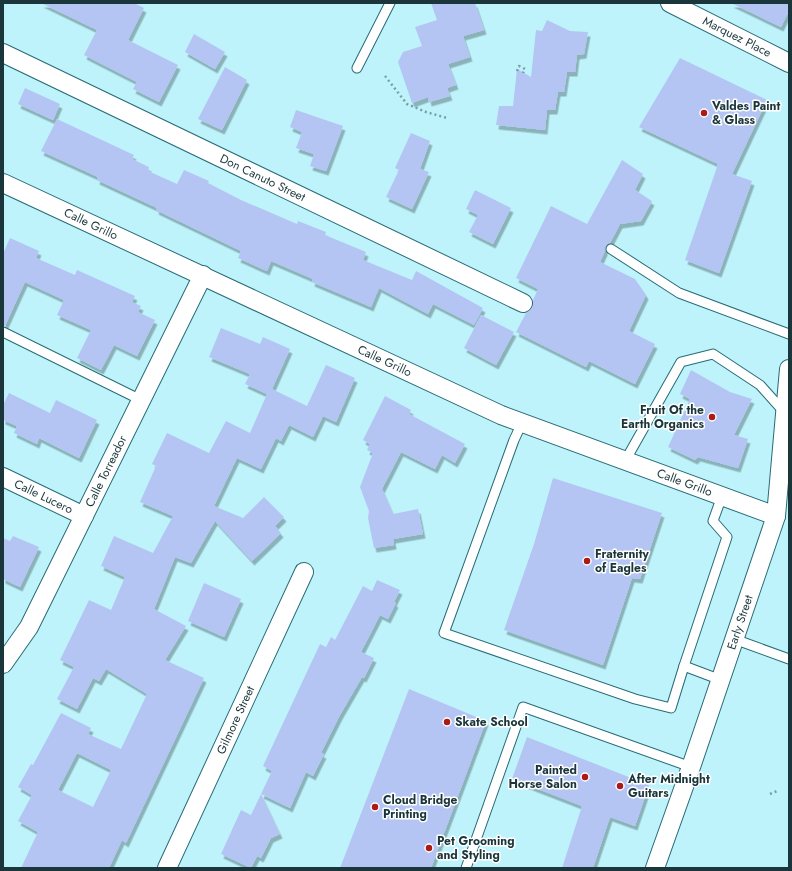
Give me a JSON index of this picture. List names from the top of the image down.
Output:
{
  "streets": {
    "street": [
      "Marquez Place",
      "Don Canuto Street",
      "Calle Grillo",
      "Calle Torreador",
      "Calle Lucero",
      "Early Street",
      "Gilmore Street"
    ]
  },
  "crossings": [
    ["Calle Grillo", "Calle Torreador"],
    ["Calle Grillo", "Early Street"],
    ["Calle Torreador", "Calle Lucero"]
  ],
  "places": [
    "Valdes Paint & Glass",
    "Fruit Of the Earth Organics",
    "Fraternity of Eagles",
    "Skate School",
    "Painted Horse Salon",
    "After Midnight Guitars",
    "Cloud Bridge Printing",
    "Pet Grooming and Styling"
  ]
}
